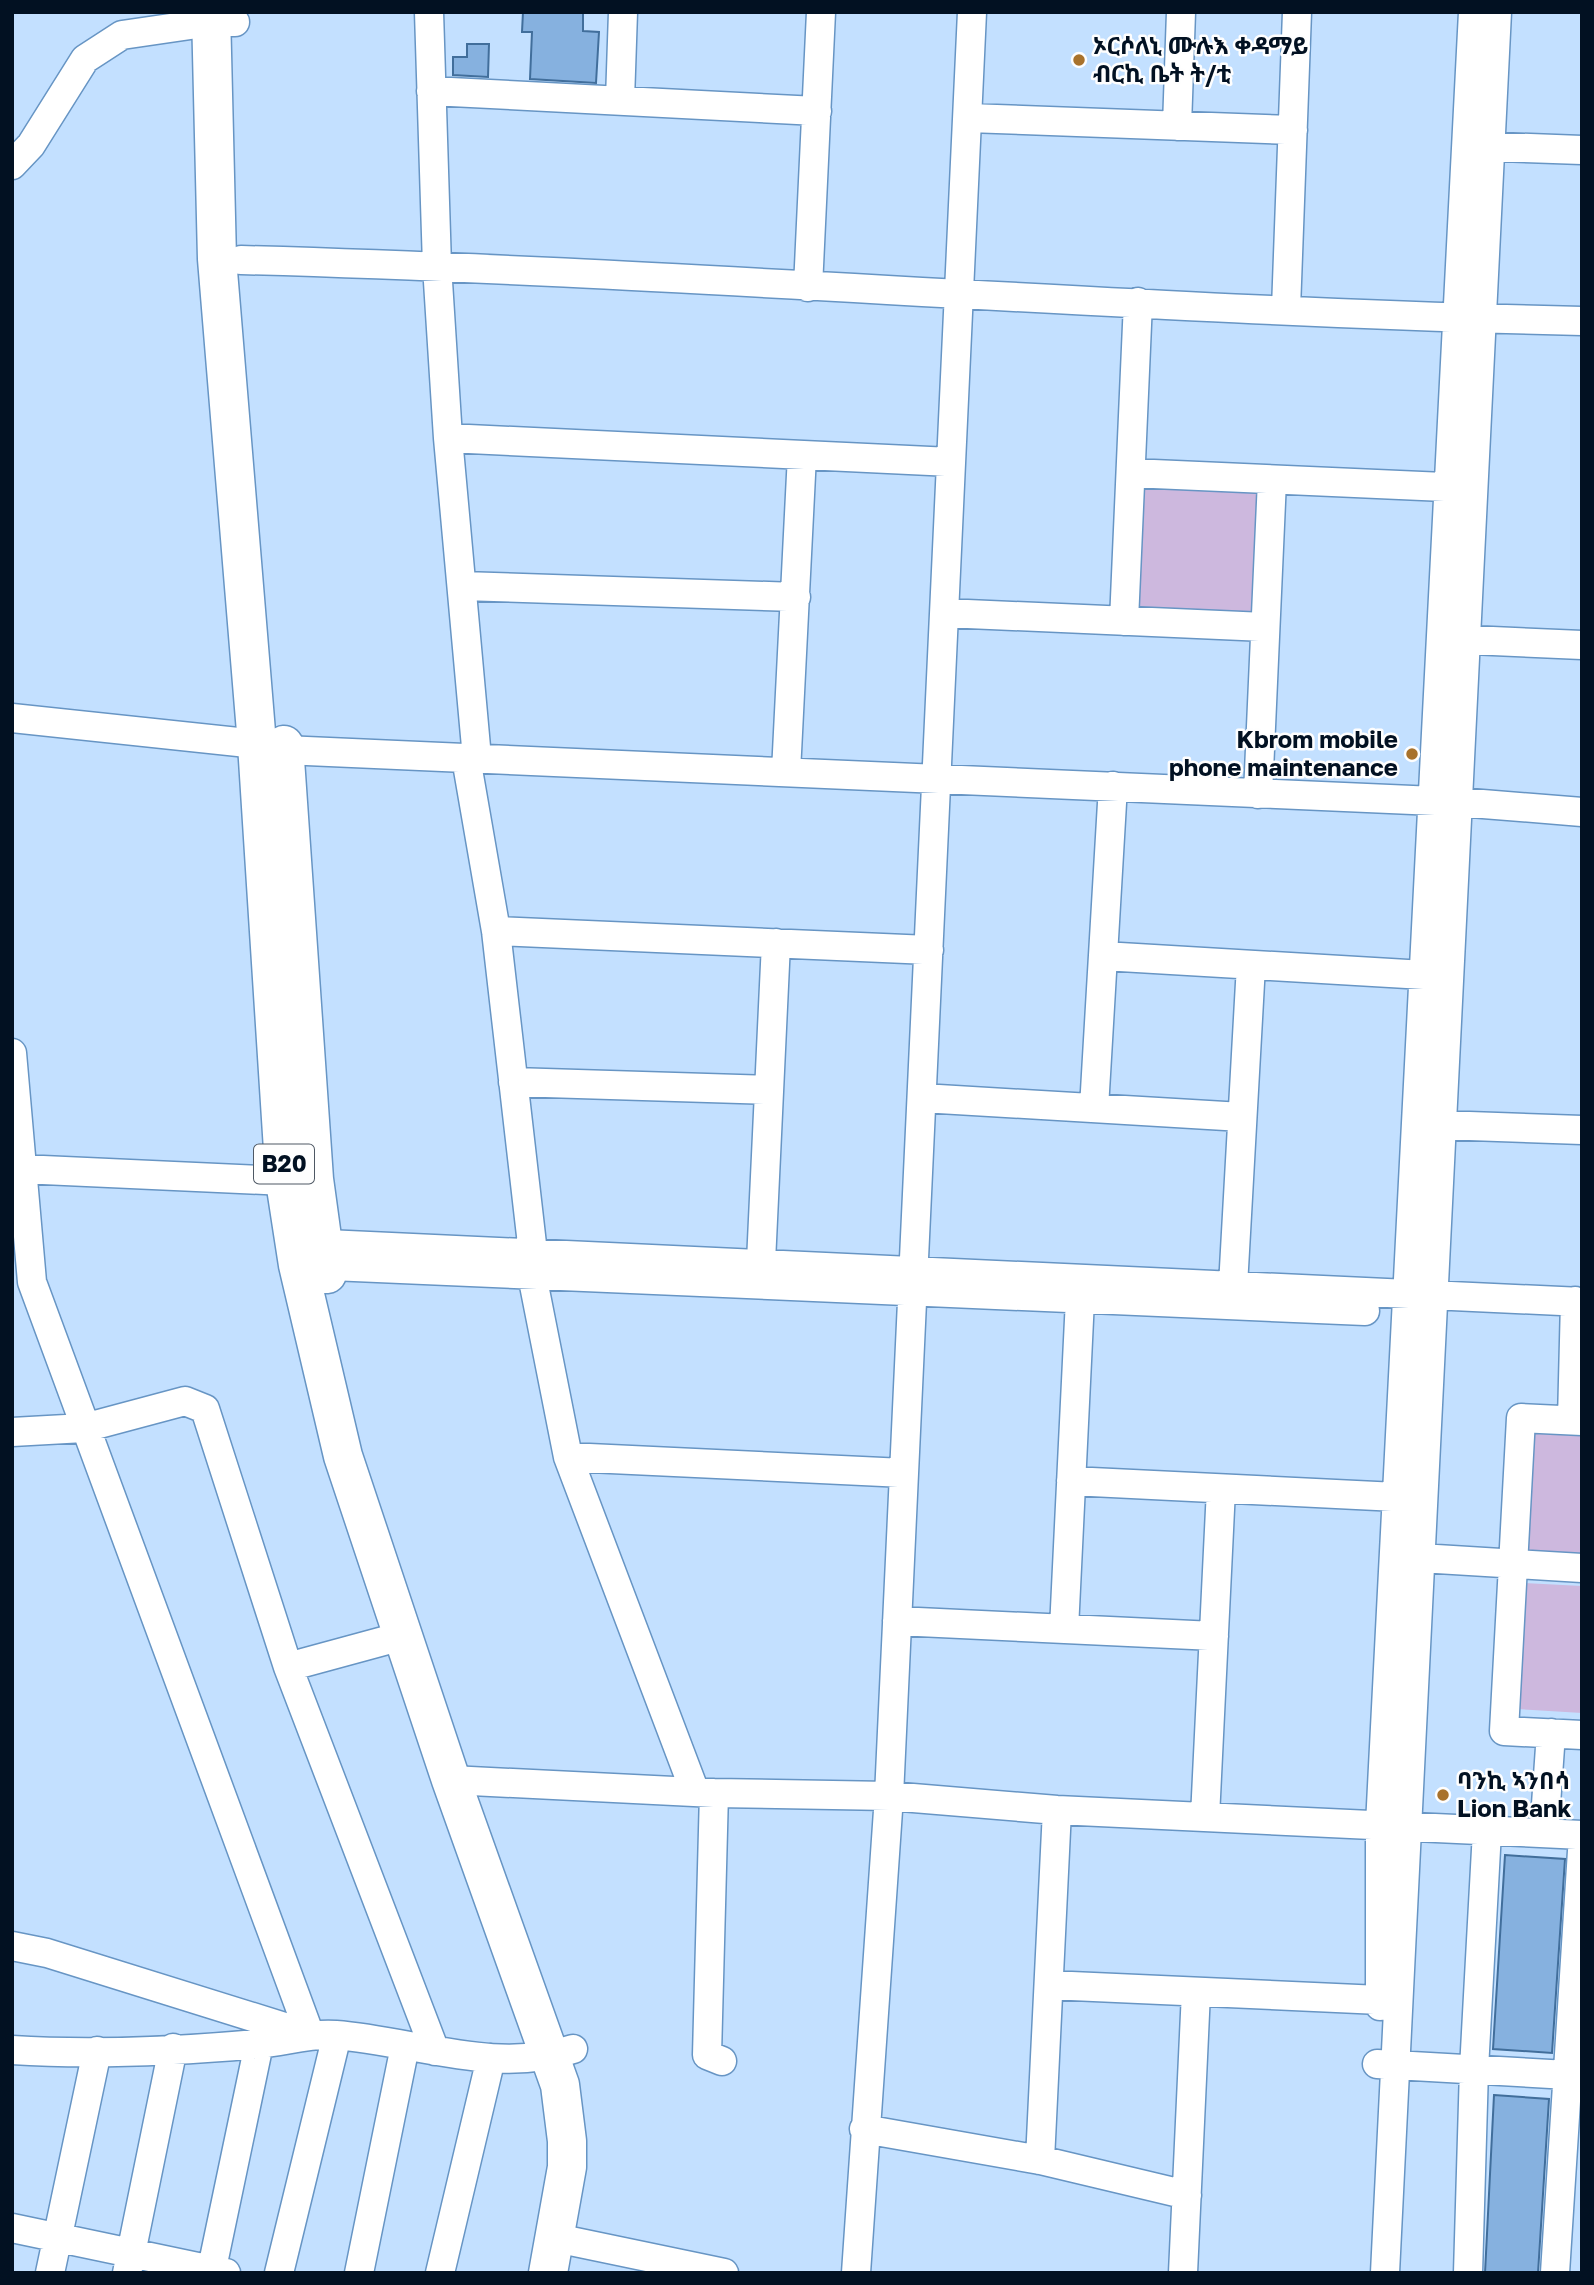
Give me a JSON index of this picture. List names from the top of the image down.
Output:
{
  "streets": {
    "highway": ["B20"]
  },
  "places": ["ኦርሶለኒ ሙሉእ ቀዳማይ ብርኪ ቤት ት/ቲ", "Kbrom mobile phone maintenance", "ባንኪ ኣንበሳ Lion Bank"]
}
